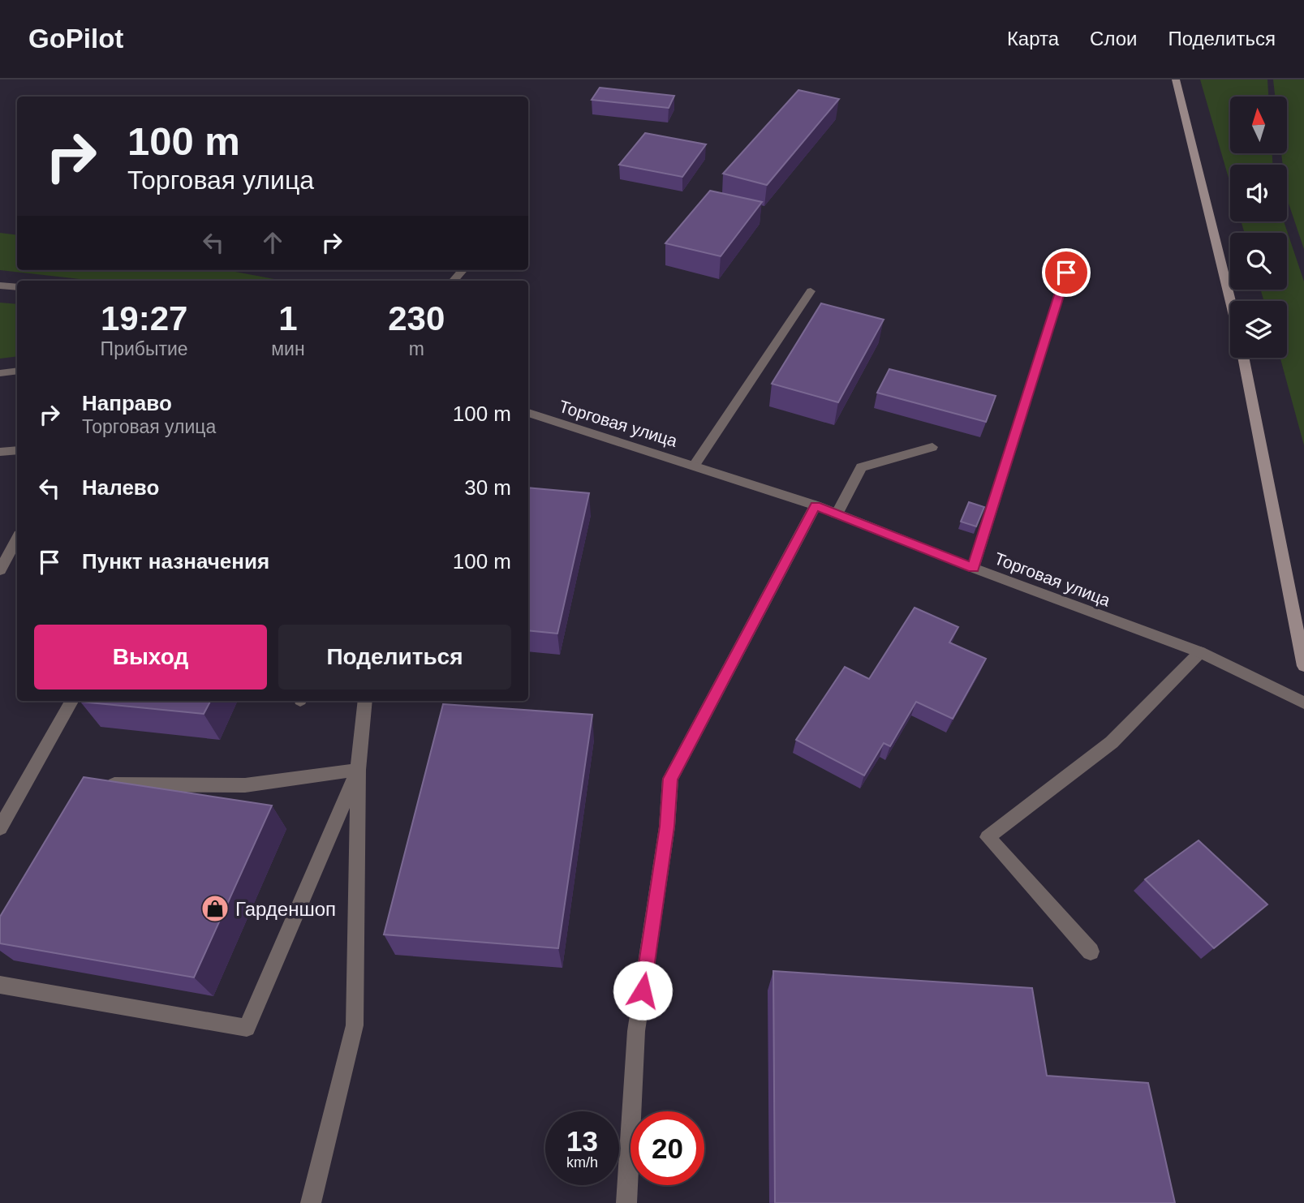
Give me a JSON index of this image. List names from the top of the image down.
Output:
{
  "streets": {
    "street": ["Торговая улица"]
  },
  "places": {
    "shop": ["Гарденшоп"]
  },
  "north": "top",
  "page": {
    "header": "GoPilot",
    "nav": ["Карта", "Слои", "Поделиться"],
    "turn": ["100 m", "Торговая улица"],
    "eta": [
      "19:27",
      "Прибытие",
      "1",
      "мин",
      "230",
      "m"
    ],
    "list": [
      {
        "name": "Направо",
        "note": "Торговая улица",
        "value": "100 m"
      },
      {
        "name": "Налево",
        "value": "30 m"
      },
      {
        "name": "Пункт назначения",
        "value": "100 m"
      }
    ],
    "buttons": ["Выход", "Поделиться"],
    "speed": "13 km/h",
    "limit": "20"
  }
}
